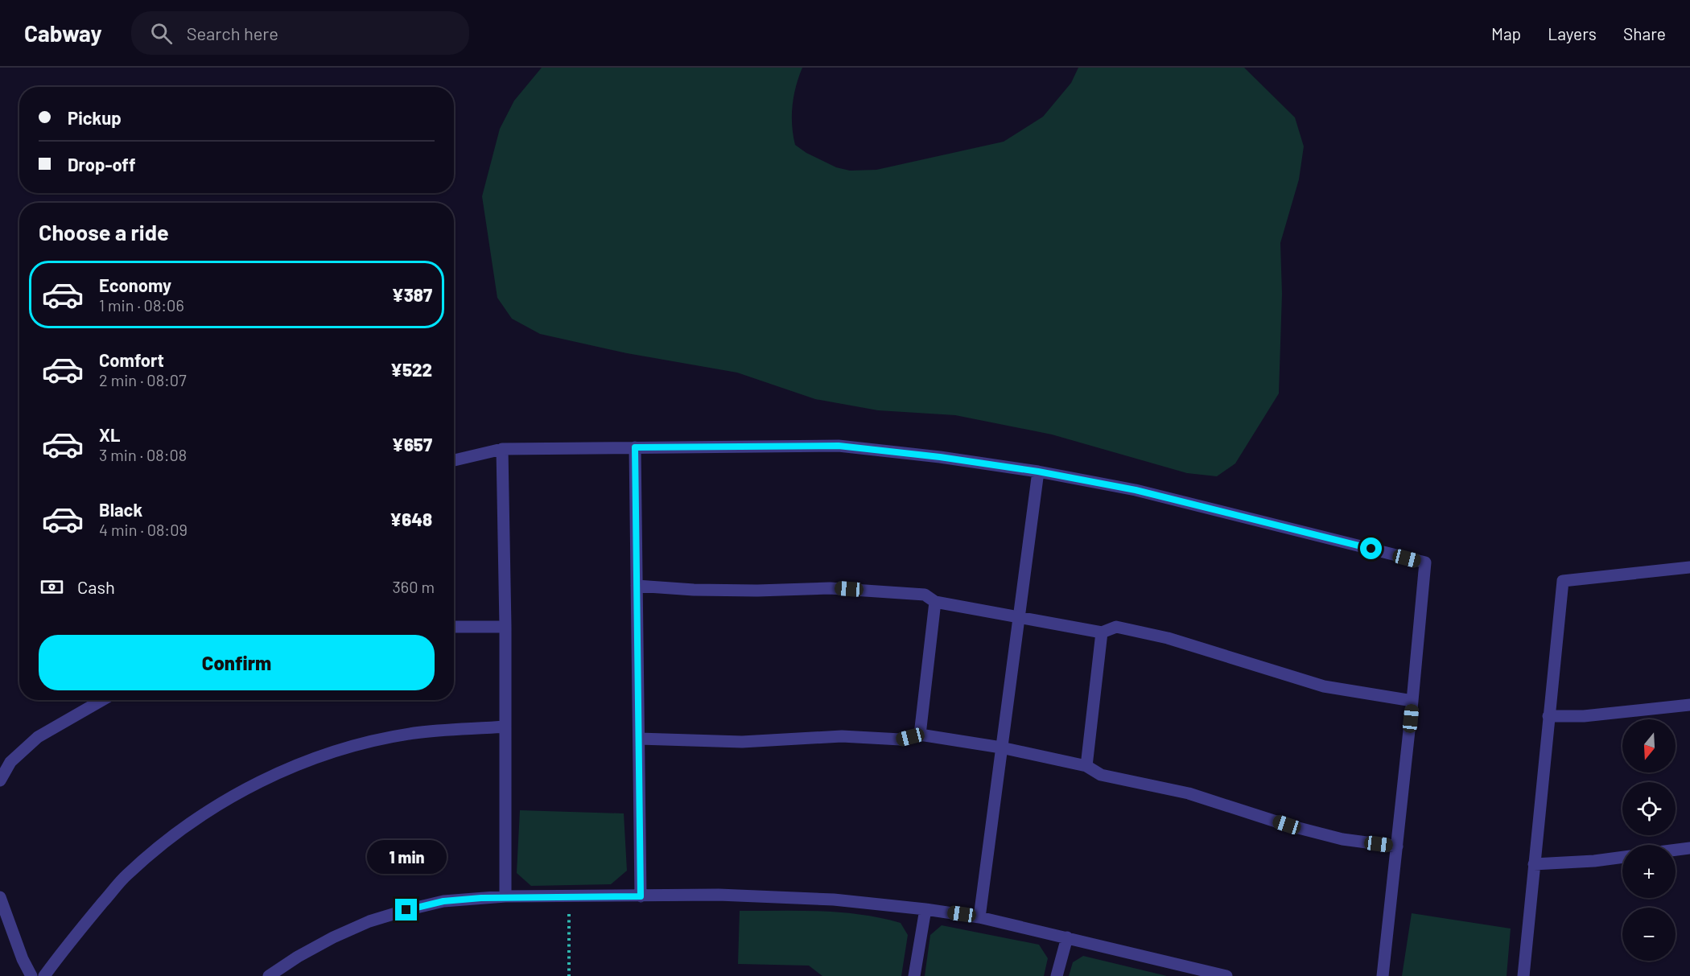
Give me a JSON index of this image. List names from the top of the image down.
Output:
{
  "north": "bottom",
  "page": {
    "header": "Cabway",
    "search": "Search here",
    "nav": ["Map", "Layers", "Share"],
    "banner": ["Pickup", "Drop-off"],
    "heading": "Choose a ride",
    "list": [
      {
        "name": "Economy",
        "note": "1 min · 08:06",
        "value": "¥387"
      },
      {
        "name": "Comfort",
        "note": "2 min · 08:07",
        "value": "¥522"
      },
      {
        "name": "XL",
        "note": "3 min · 08:08",
        "value": "¥657"
      },
      {
        "name": "Black",
        "note": "4 min · 08:09",
        "value": "¥648"
      }
    ],
    "pay": ["Cash", "360 m"],
    "buttons": "Confirm",
    "map_buttons": ["+", "−"],
    "bubble": "1 min"
  }
}
